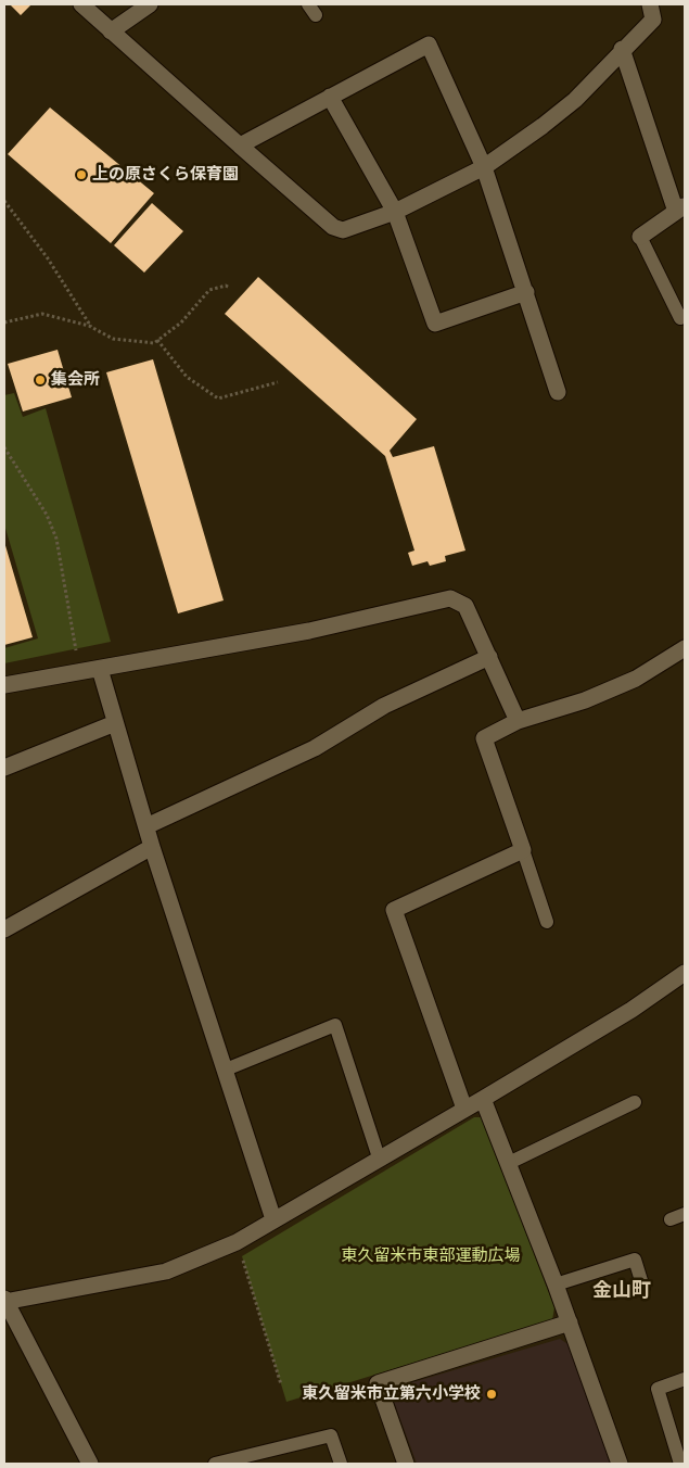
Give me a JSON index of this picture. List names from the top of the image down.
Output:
{
  "districts": ["金山町"],
  "parks": ["東久留米市東部運動広場"],
  "places": ["上の原さくら保育園", "集会所", "東久留米市立第六小学校"]
}
